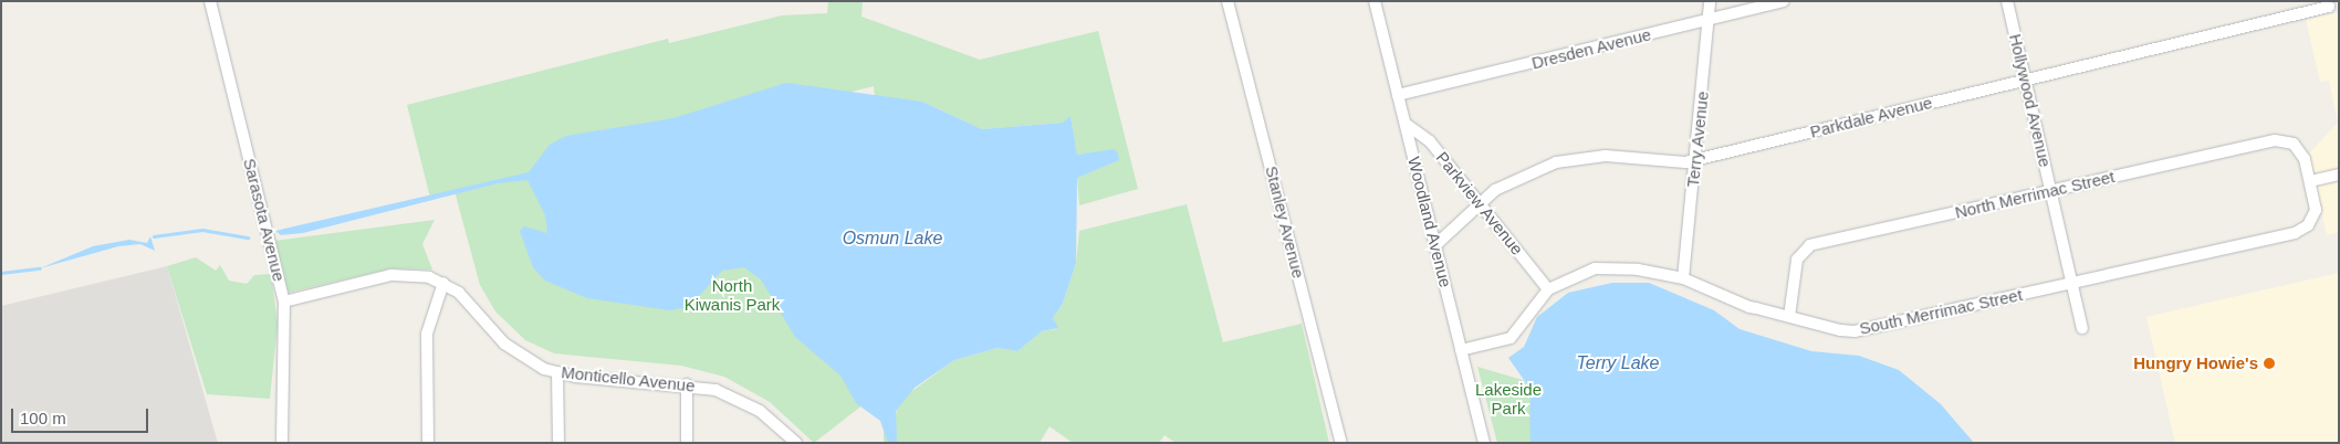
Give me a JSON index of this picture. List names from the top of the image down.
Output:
{
  "streets": {
    "street": [
      "Dresden Avenue",
      "Hollywood Avenue",
      "Parkdale Avenue",
      "Terry Avenue",
      "North Merrimac Street",
      "Parkview Avenue",
      "Sarasota Avenue",
      "Stanley Avenue",
      "Woodland Avenue",
      "South Merrimac Street",
      "Monticello Avenue"
    ]
  },
  "crossings": [
    ["Dresden Avenue", "Terry Avenue"],
    ["Dresden Avenue", "Woodland Avenue"],
    ["Hollywood Avenue", "Parkdale Avenue"],
    ["Hollywood Avenue", "North Merrimac Street"],
    ["Hollywood Avenue", "South Merrimac Street"],
    ["Parkdale Avenue", "Terry Avenue"],
    ["Parkdale Avenue", "Parkview Avenue"],
    ["Parkdale Avenue", "Woodland Avenue"],
    ["Terry Avenue", "South Merrimac Street"],
    ["North Merrimac Street", "South Merrimac Street"],
    ["Parkview Avenue", "Woodland Avenue"],
    ["Parkview Avenue", "South Merrimac Street"],
    ["Woodland Avenue", "South Merrimac Street"]
  ],
  "water": ["Osmun Lake", "Terry Lake"],
  "parks": ["North Kiwanis Park", "Lakeside Park"],
  "places": ["Hungry Howie's"],
  "scale_bar": "100 m"
}
